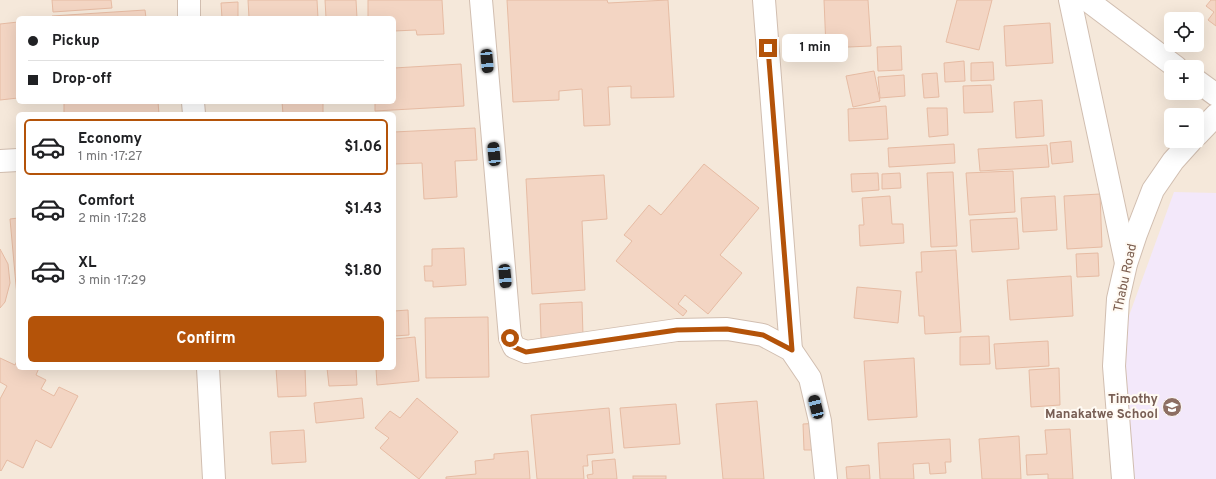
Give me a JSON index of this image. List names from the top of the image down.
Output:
{
  "streets": {
    "street": ["Thabu Road"]
  },
  "places": {
    "school or university": ["Timothy Manakatwe School"]
  },
  "page": {
    "map_buttons": ["+", "−"],
    "banner": ["Pickup", "Drop-off"],
    "bubble": "1 min",
    "list": [
      {
        "name": "Economy",
        "note": "1 min · 17:27",
        "value": "$1.06"
      },
      {
        "name": "Comfort",
        "note": "2 min · 17:28",
        "value": "$1.43"
      },
      {
        "name": "XL",
        "note": "3 min · 17:29",
        "value": "$1.80"
      }
    ],
    "buttons": "Confirm"
  }
}
